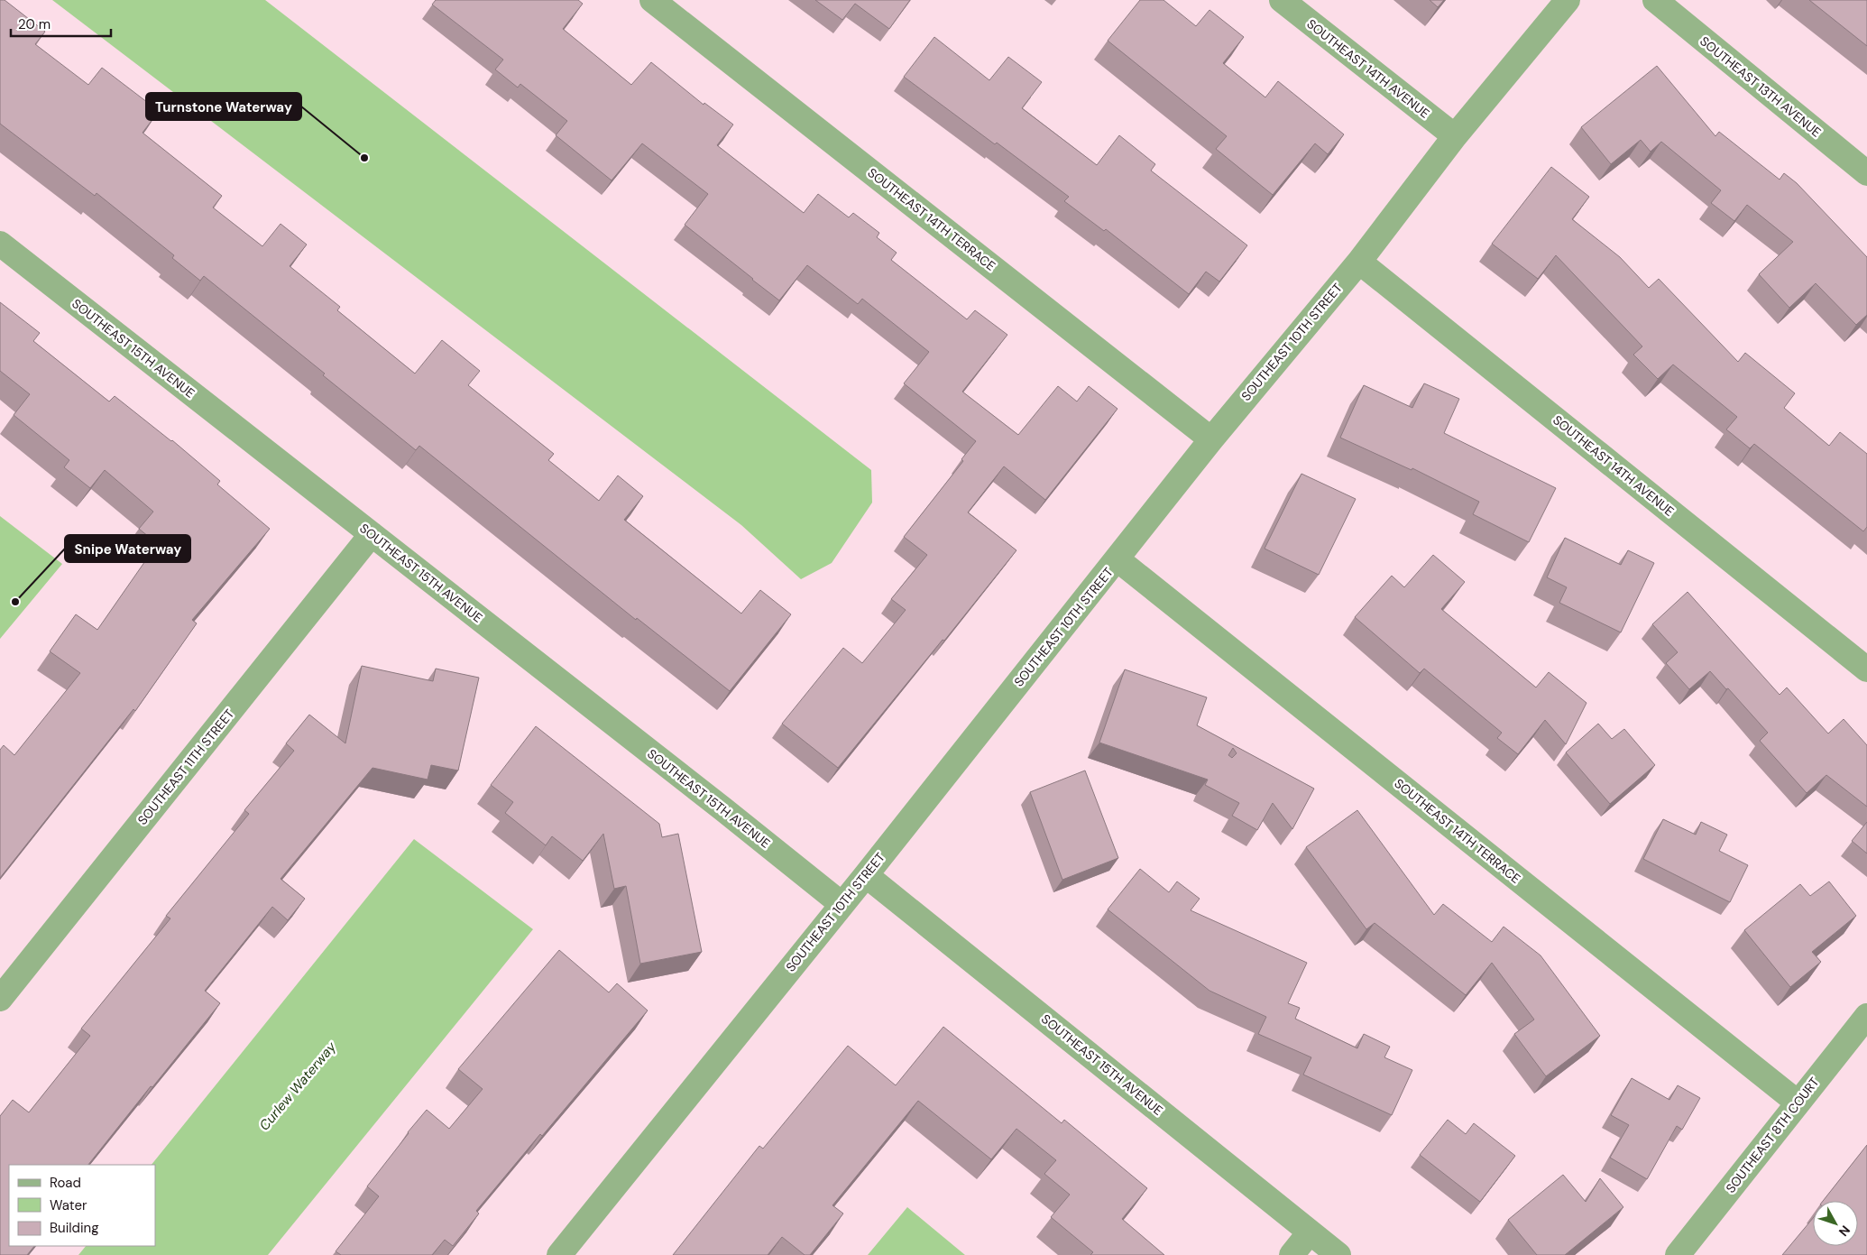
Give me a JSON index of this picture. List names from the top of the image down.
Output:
{
  "streets": {
    "street": [
      "SOUTHEAST 14TH AVENUE",
      "SOUTHEAST 13TH AVENUE",
      "SOUTHEAST 14TH TERRACE",
      "SOUTHEAST 10TH STREET",
      "SOUTHEAST 15TH AVENUE",
      "SOUTHEAST 11TH STREET",
      "SOUTHEAST 8TH COURT"
    ]
  },
  "crossings": [
    ["SOUTHEAST 14TH AVENUE", "SOUTHEAST 10TH STREET"],
    ["SOUTHEAST 14TH TERRACE", "SOUTHEAST 10TH STREET"],
    ["SOUTHEAST 14TH TERRACE", "SOUTHEAST 8TH COURT"],
    ["SOUTHEAST 10TH STREET", "SOUTHEAST 15TH AVENUE"],
    ["SOUTHEAST 15TH AVENUE", "SOUTHEAST 11TH STREET"]
  ],
  "water": ["Curlew Waterway"],
  "places": ["Turnstone Waterway", "Snipe Waterway"],
  "legend": ["Road", "Water", "Building"],
  "scale_bar": "20 m",
  "north": "bottom right"
}
